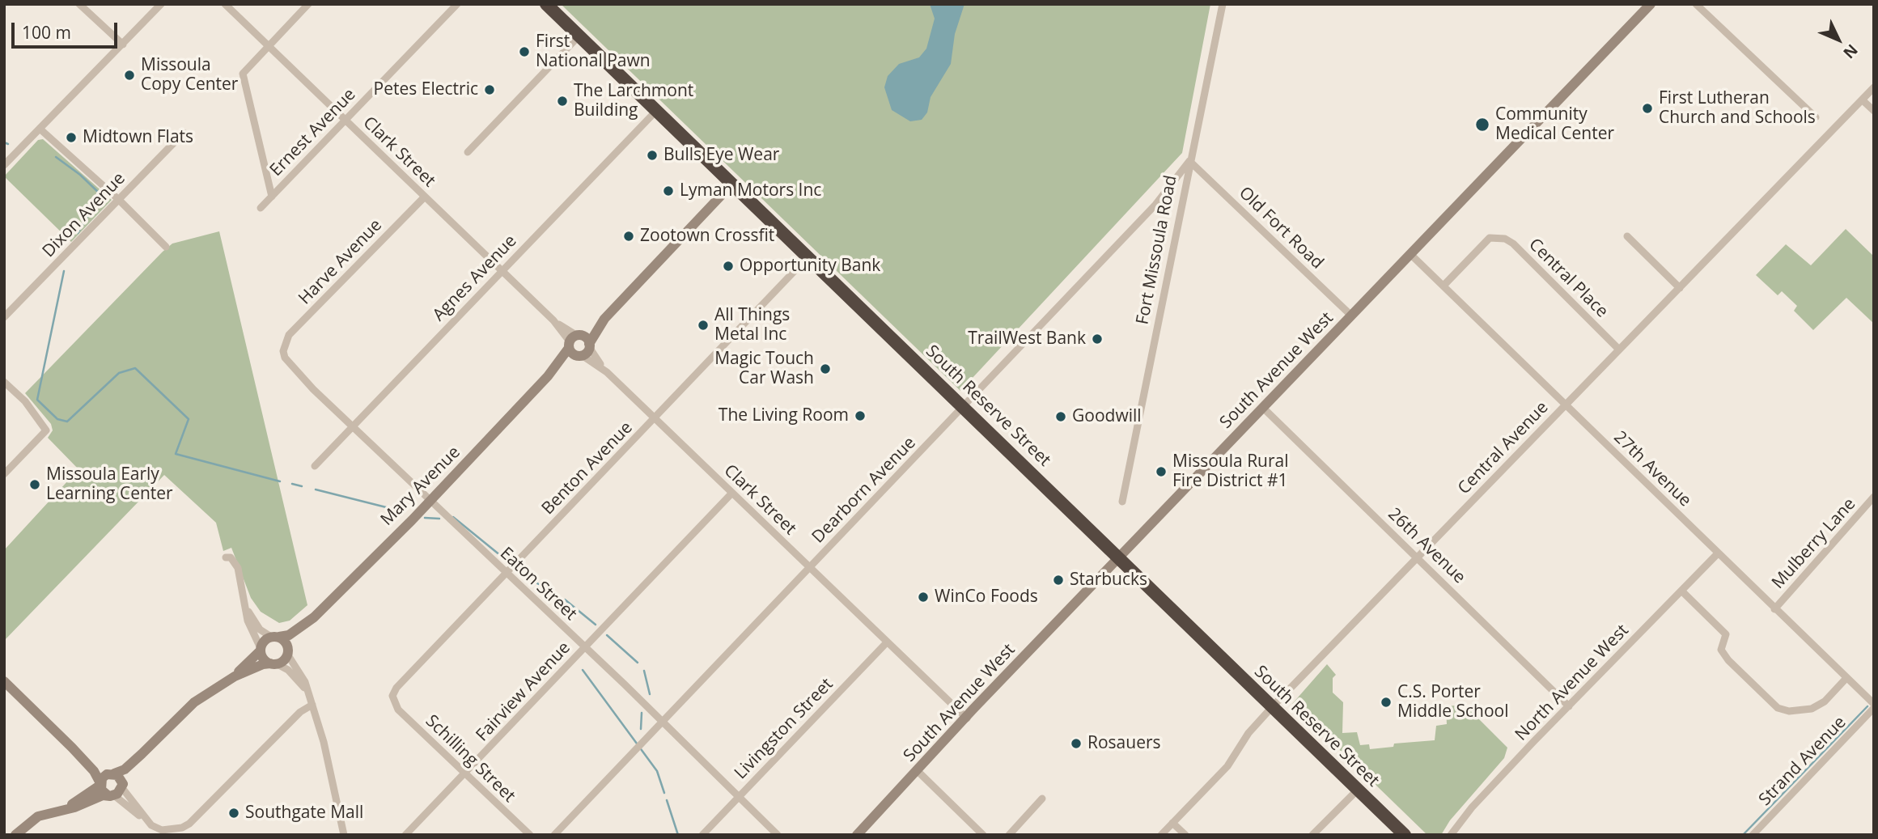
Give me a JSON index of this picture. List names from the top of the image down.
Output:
{
  "streets": {
    "highway": ["South Reserve Street"],
    "street": [
      "Ernest Avenue",
      "Clark Street",
      "Dixon Avenue",
      "Old Fort Road",
      "Fort Missoula Road",
      "Harve Avenue",
      "Agnes Avenue",
      "Central Place",
      "South Avenue West",
      "Central Avenue",
      "Benton Avenue",
      "27th Avenue",
      "Mary Avenue",
      "Dearborn Avenue",
      "Mulberry Lane",
      "26th Avenue",
      "Eaton Street",
      "North Avenue West",
      "Fairview Avenue",
      "Livingston Street",
      "Schilling Street",
      "Strand Avenue"
    ]
  },
  "crossings": [
    ["Ernest Avenue", "Clark Street"],
    ["Clark Street", "Harve Avenue"],
    ["Clark Street", "Agnes Avenue"],
    ["Clark Street", "South Avenue West"],
    ["Clark Street", "Benton Avenue"],
    ["Clark Street", "Mary Avenue"],
    ["Clark Street", "Dearborn Avenue"],
    ["Clark Street", "Fairview Avenue"],
    ["Clark Street", "Livingston Street"],
    ["Old Fort Road", "Fort Missoula Road"],
    ["Old Fort Road", "South Avenue West"],
    ["Old Fort Road", "Dearborn Avenue"],
    ["Fort Missoula Road", "Dearborn Avenue"],
    ["Harve Avenue", "Eaton Street"],
    ["Agnes Avenue", "South Reserve Street"],
    ["Agnes Avenue", "Eaton Street"],
    ["Central Place", "Central Avenue"],
    ["Central Place", "27th Avenue"],
    ["South Avenue West", "South Reserve Street"],
    ["South Avenue West", "27th Avenue"],
    ["South Avenue West", "26th Avenue"],
    ["South Reserve Street", "Central Avenue"],
    ["South Reserve Street", "Benton Avenue"],
    ["South Reserve Street", "Mary Avenue"],
    ["South Reserve Street", "Dearborn Avenue"],
    ["Central Avenue", "27th Avenue"],
    ["Central Avenue", "26th Avenue"],
    ["Benton Avenue", "Eaton Street"],
    ["Benton Avenue", "Schilling Street"],
    ["27th Avenue", "Mulberry Lane"],
    ["27th Avenue", "North Avenue West"],
    ["27th Avenue", "Strand Avenue"],
    ["Mary Avenue", "Eaton Street"],
    ["Dearborn Avenue", "Eaton Street"],
    ["26th Avenue", "North Avenue West"],
    ["Eaton Street", "Fairview Avenue"],
    ["Eaton Street", "Livingston Street"],
    ["Fairview Avenue", "Schilling Street"]
  ],
  "places": [
    "First National Pawn",
    "Missoula Copy Center",
    "Petes Electric",
    "The Larchmont Building",
    "First Lutheran Church and Schools",
    "Community Medical Center",
    "Midtown Flats",
    "Bulls Eye Wear",
    "Lyman Motors Inc",
    "Zootown Crossfit",
    "Opportunity Bank",
    "All Things Metal Inc",
    "TrailWest Bank",
    "Magic Touch Car Wash",
    "The Living Room",
    "Goodwill",
    "Missoula Rural Fire District #1",
    "Missoula Early Learning Center",
    "Starbucks",
    "WinCo Foods",
    "C.S. Porter Middle School",
    "Rosauers",
    "Southgate Mall"
  ],
  "scale_bar": "100 m",
  "north": "bottom right"
}
